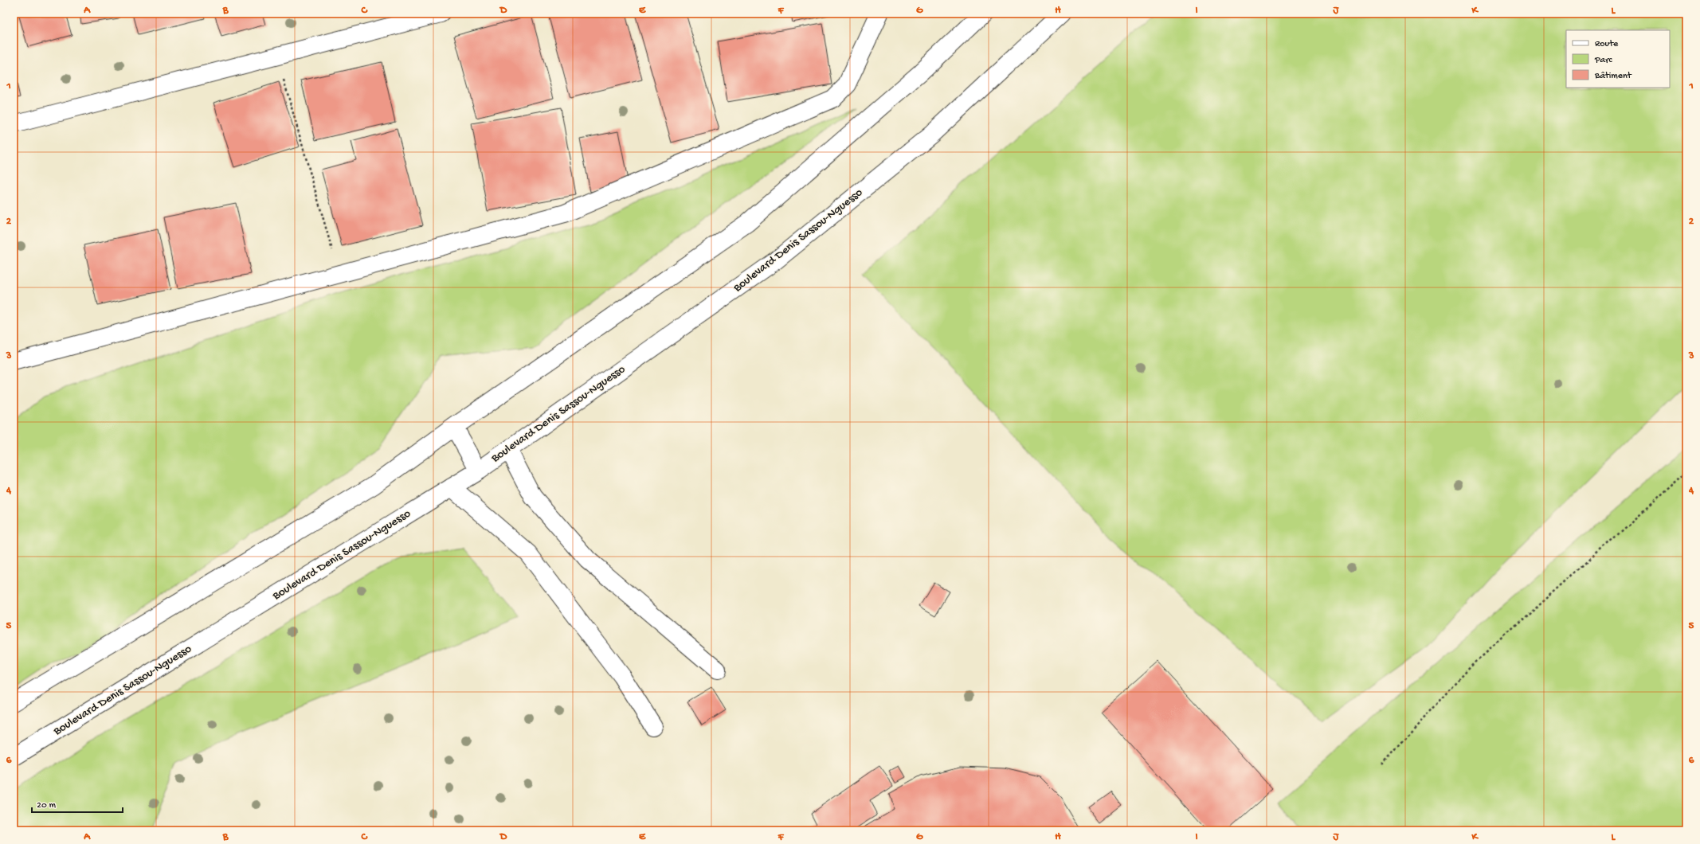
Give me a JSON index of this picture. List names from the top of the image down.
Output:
{
  "streets": {
    "main road": ["Boulevard Denis Sassou-Nguesso"]
  },
  "legend": ["Route", "Parc", "Bâtiment"],
  "scale_bar": "20 m",
  "grid": {
    "columns": [
      "A",
      "B",
      "C",
      "D",
      "E",
      "F",
      "G",
      "H",
      "I",
      "J",
      "K",
      "L"
    ],
    "rows": [
      "1",
      "2",
      "3",
      "4",
      "5",
      "6"
    ]
  }
}
